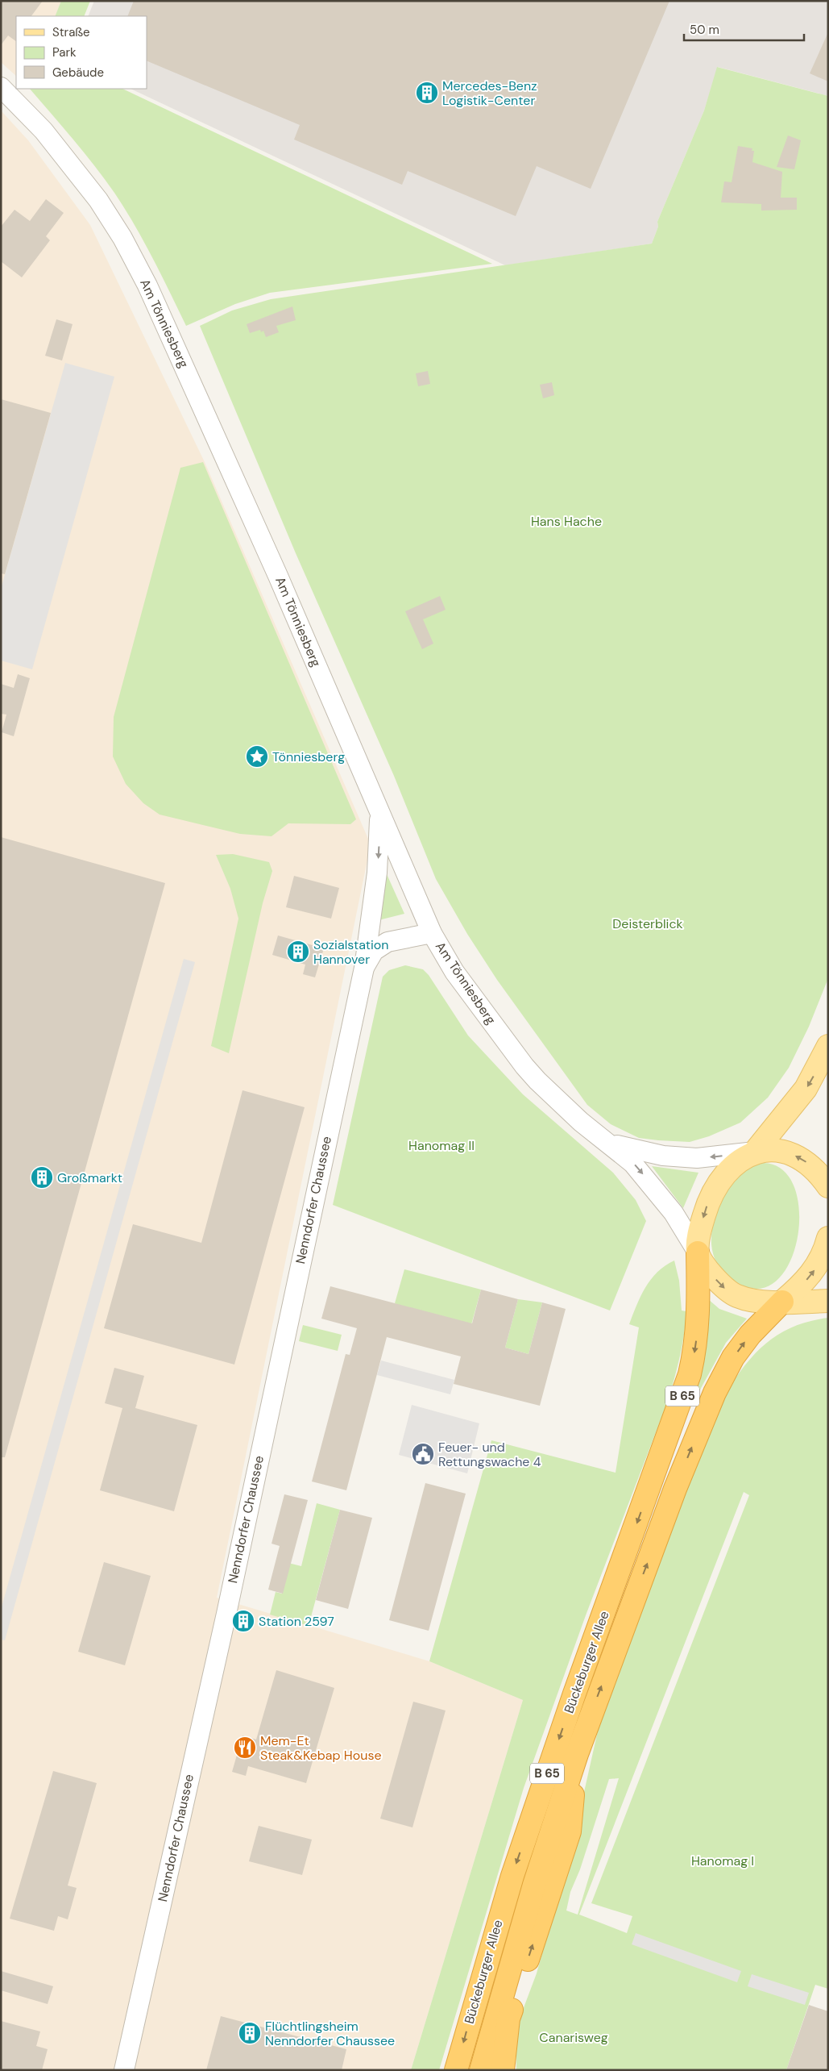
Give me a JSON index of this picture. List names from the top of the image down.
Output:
{
  "streets": {
    "highway": ["B 65", "Bückeburger Allee"],
    "street": ["Am Tönniesberg", "Nenndorfer Chaussee"]
  },
  "crossings": [
    ["Am Tönniesberg", "Nenndorfer Chaussee"],
    ["Am Tönniesberg", "B 65"],
    ["Am Tönniesberg", "Bückeburger Allee"],
    ["B 65", "Bückeburger Allee"]
  ],
  "parks": [
    "Hans Hache",
    "Deisterblick",
    "Hanomag II",
    "Hanomag I",
    "Canarisweg"
  ],
  "places": {
    "building": [
      "Mercedes-Benz Logistik-Center",
      "Sozialstation Hannover",
      "Großmarkt",
      "Station 2597",
      "Flüchtlingsheim Nenndorfer Chaussee"
    ],
    "place": ["Tönniesberg"],
    "public building": ["Feuer- und Rettungswache 4"],
    "restaurant": ["Mem-Et Steak&Kebap House"]
  },
  "legend": ["Straße", "Park", "Gebäude"],
  "scale_bar": "50 m"
}
